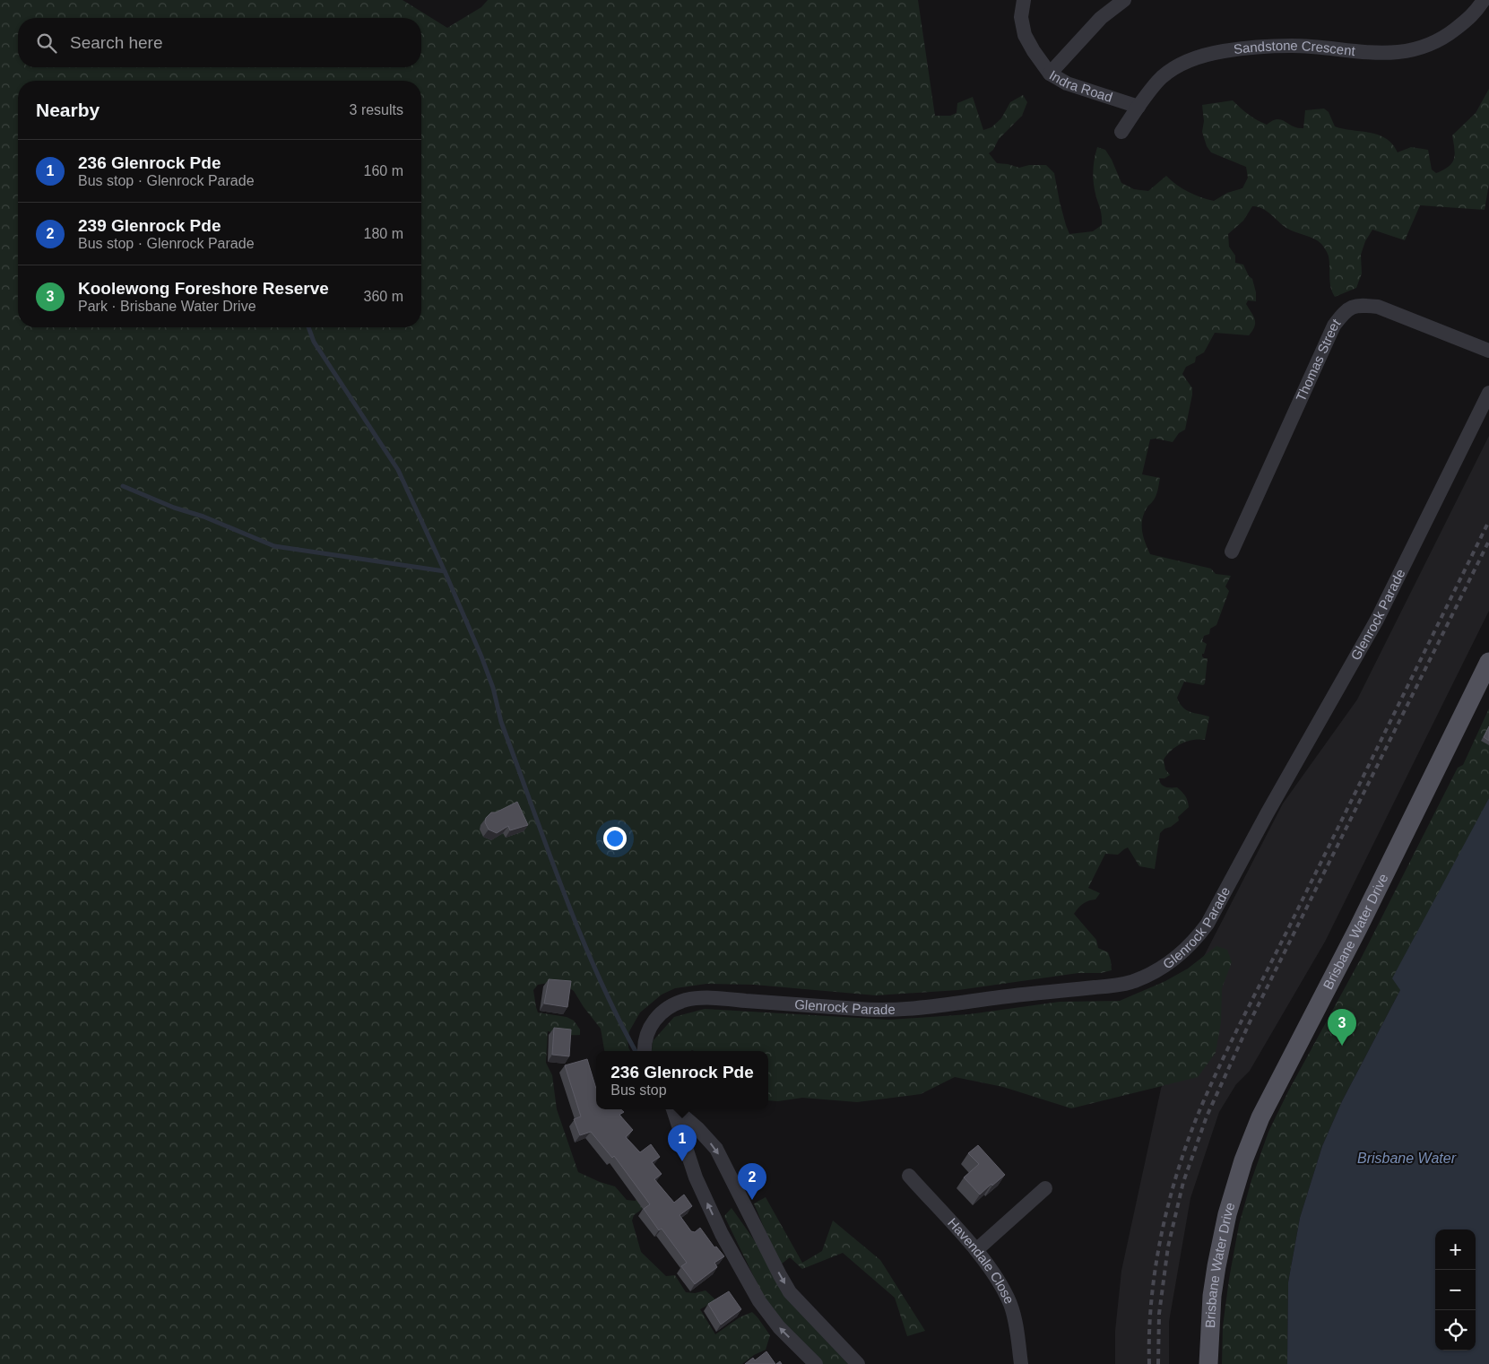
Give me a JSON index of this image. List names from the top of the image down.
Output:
{
  "streets": {
    "main road": ["Brisbane Water Drive"],
    "street": [
      "Sandstone Crescent",
      "Indra Road",
      "Thomas Street",
      "Glenrock Parade",
      "Havendale Close"
    ]
  },
  "crossings": [
    ["Sandstone Crescent", "Indra Road"]
  ],
  "water": ["Brisbane Water"],
  "page": {
    "search": "Search here",
    "heading": ["Nearby", "3 results"],
    "list": [
      {
        "mark": "1",
        "name": "236 Glenrock Pde",
        "note": "Bus stop · Glenrock Parade",
        "value": "160 m"
      },
      {
        "mark": "2",
        "name": "239 Glenrock Pde",
        "note": "Bus stop · Glenrock Parade",
        "value": "180 m"
      },
      {
        "mark": "3",
        "name": "Koolewong Foreshore Reserve",
        "note": "Park · Brisbane Water Drive",
        "value": "360 m"
      }
    ],
    "pins": ["3", "1", "2"],
    "popup": ["236 Glenrock Pde", "Bus stop"],
    "map_buttons": ["+", "−"]
  }
}
